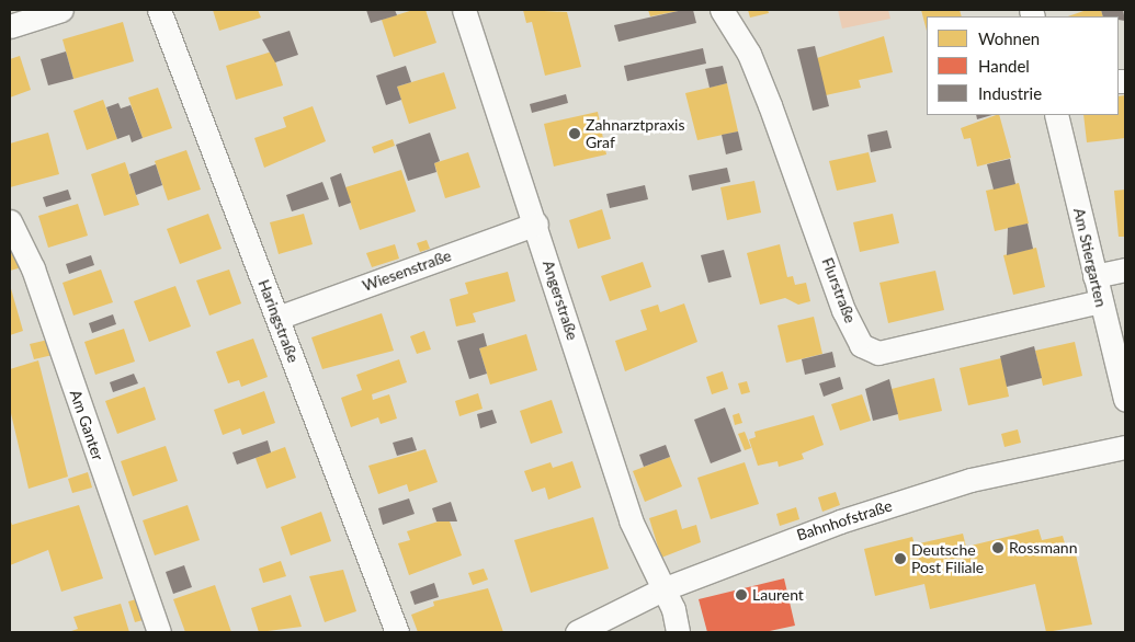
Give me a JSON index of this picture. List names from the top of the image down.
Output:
{
  "streets": {
    "street": [
      "Am Stiergarten",
      "Wiesenstraße",
      "Flurstraße",
      "Angerstraße",
      "Haringstraße",
      "Am Ganter",
      "Bahnhofstraße"
    ]
  },
  "crossings": [
    ["Am Stiergarten", "Flurstraße"],
    ["Wiesenstraße", "Angerstraße"],
    ["Wiesenstraße", "Haringstraße"],
    ["Angerstraße", "Bahnhofstraße"]
  ],
  "places": [
    "Zahnarztpraxis Graf",
    "Rossmann",
    "Deutsche Post Filiale",
    "Laurent"
  ],
  "legend": ["Wohnen", "Handel", "Industrie"]
}
